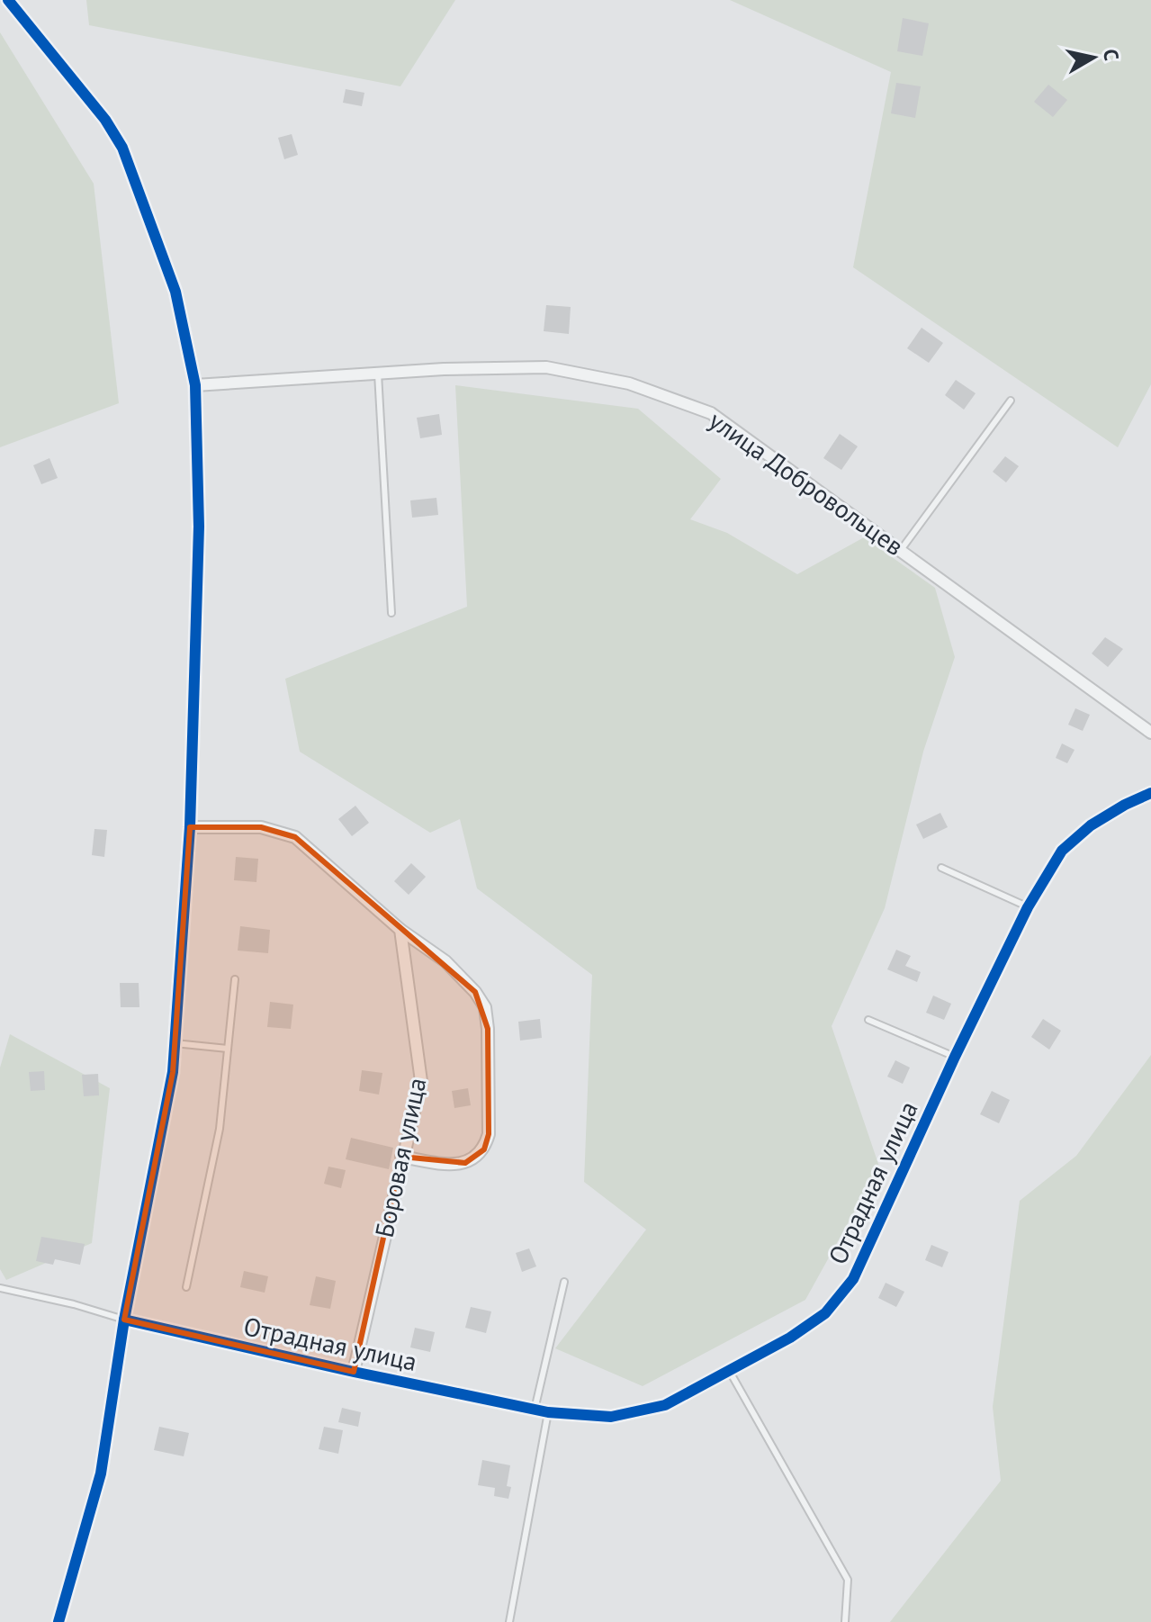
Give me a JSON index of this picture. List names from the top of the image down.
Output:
{
  "streets": {
    "street": ["улица Добровольцев", "Боровая улица", "Отрадная улица"]
  },
  "crossings": [
    ["Боровая улица", "Отрадная улица"]
  ],
  "north": "right"
}
